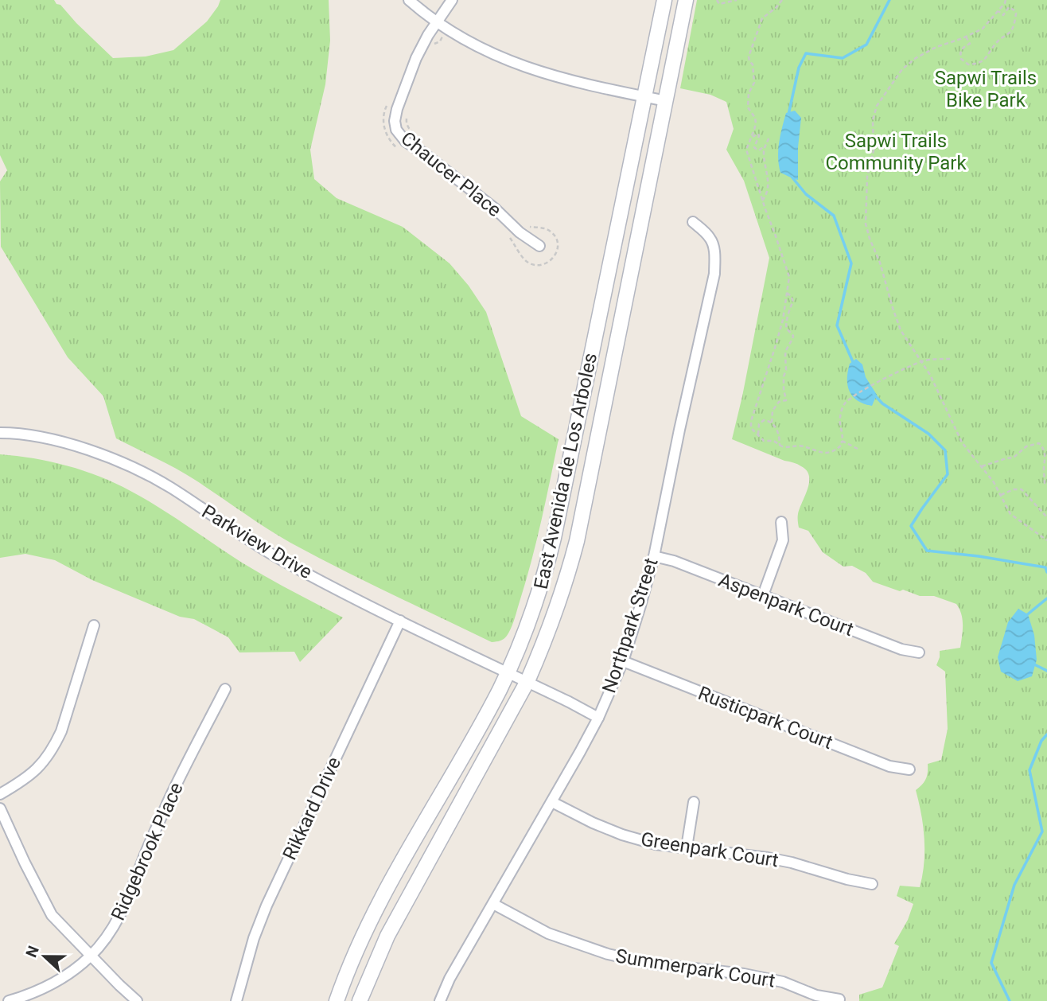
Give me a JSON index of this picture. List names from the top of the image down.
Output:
{
  "streets": {
    "main road": ["East Avenida de Los Arboles"],
    "street": [
      "Chaucer Place",
      "Parkview Drive",
      "Aspenpark Court",
      "Northpark Street",
      "Rusticpark Court",
      "Rikkard Drive",
      "Greenpark Court",
      "Ridgebrook Place",
      "Summerpark Court"
    ]
  },
  "crossings": [
    ["East Avenida de Los Arboles", "Parkview Drive"],
    ["Parkview Drive", "Northpark Street"],
    ["Parkview Drive", "Rikkard Drive"],
    ["Aspenpark Court", "Northpark Street"],
    ["Northpark Street", "Rusticpark Court"],
    ["Northpark Street", "Greenpark Court"],
    ["Northpark Street", "Summerpark Court"]
  ],
  "parks": ["Sapwi Trails Bike Park", "Sapwi Trails Community Park"],
  "north": "left"
}
